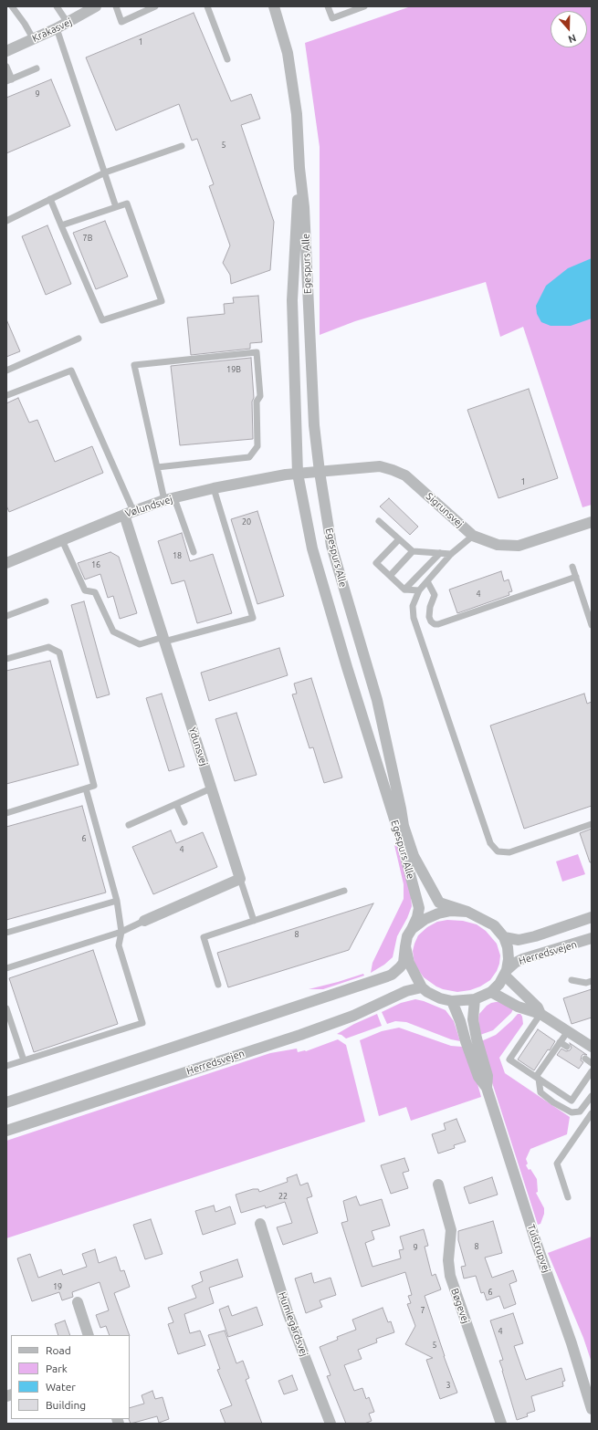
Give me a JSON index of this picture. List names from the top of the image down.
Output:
{
  "streets": {
    "street": [
      "Krakasvej",
      "Egespurs Alle",
      "Vølundsvej",
      "Sigrunsvej",
      "Ydunsvej",
      "Herredsvejen",
      "Tulstrupvej",
      "Bøgevej",
      "Humlegårdsvej"
    ]
  },
  "crossings": [
    ["Egespurs Alle", "Vølundsvej"],
    ["Egespurs Alle", "Sigrunsvej"],
    ["Egespurs Alle", "Herredsvejen"],
    ["Egespurs Alle", "Tulstrupvej"],
    ["Vølundsvej", "Sigrunsvej"],
    ["Vølundsvej", "Ydunsvej"],
    ["Herredsvejen", "Tulstrupvej"]
  ],
  "house_numbers": [
    "1",
    "9",
    "5",
    "7B",
    "19B",
    "1",
    "20",
    "18",
    "16",
    "4",
    "6",
    "4",
    "8",
    "22",
    "8",
    "9",
    "19",
    "6",
    "7",
    "4",
    "5",
    "3"
  ],
  "legend": [
    "Road",
    "Park",
    "Water",
    "Building"
  ],
  "north": "bottom"
}
